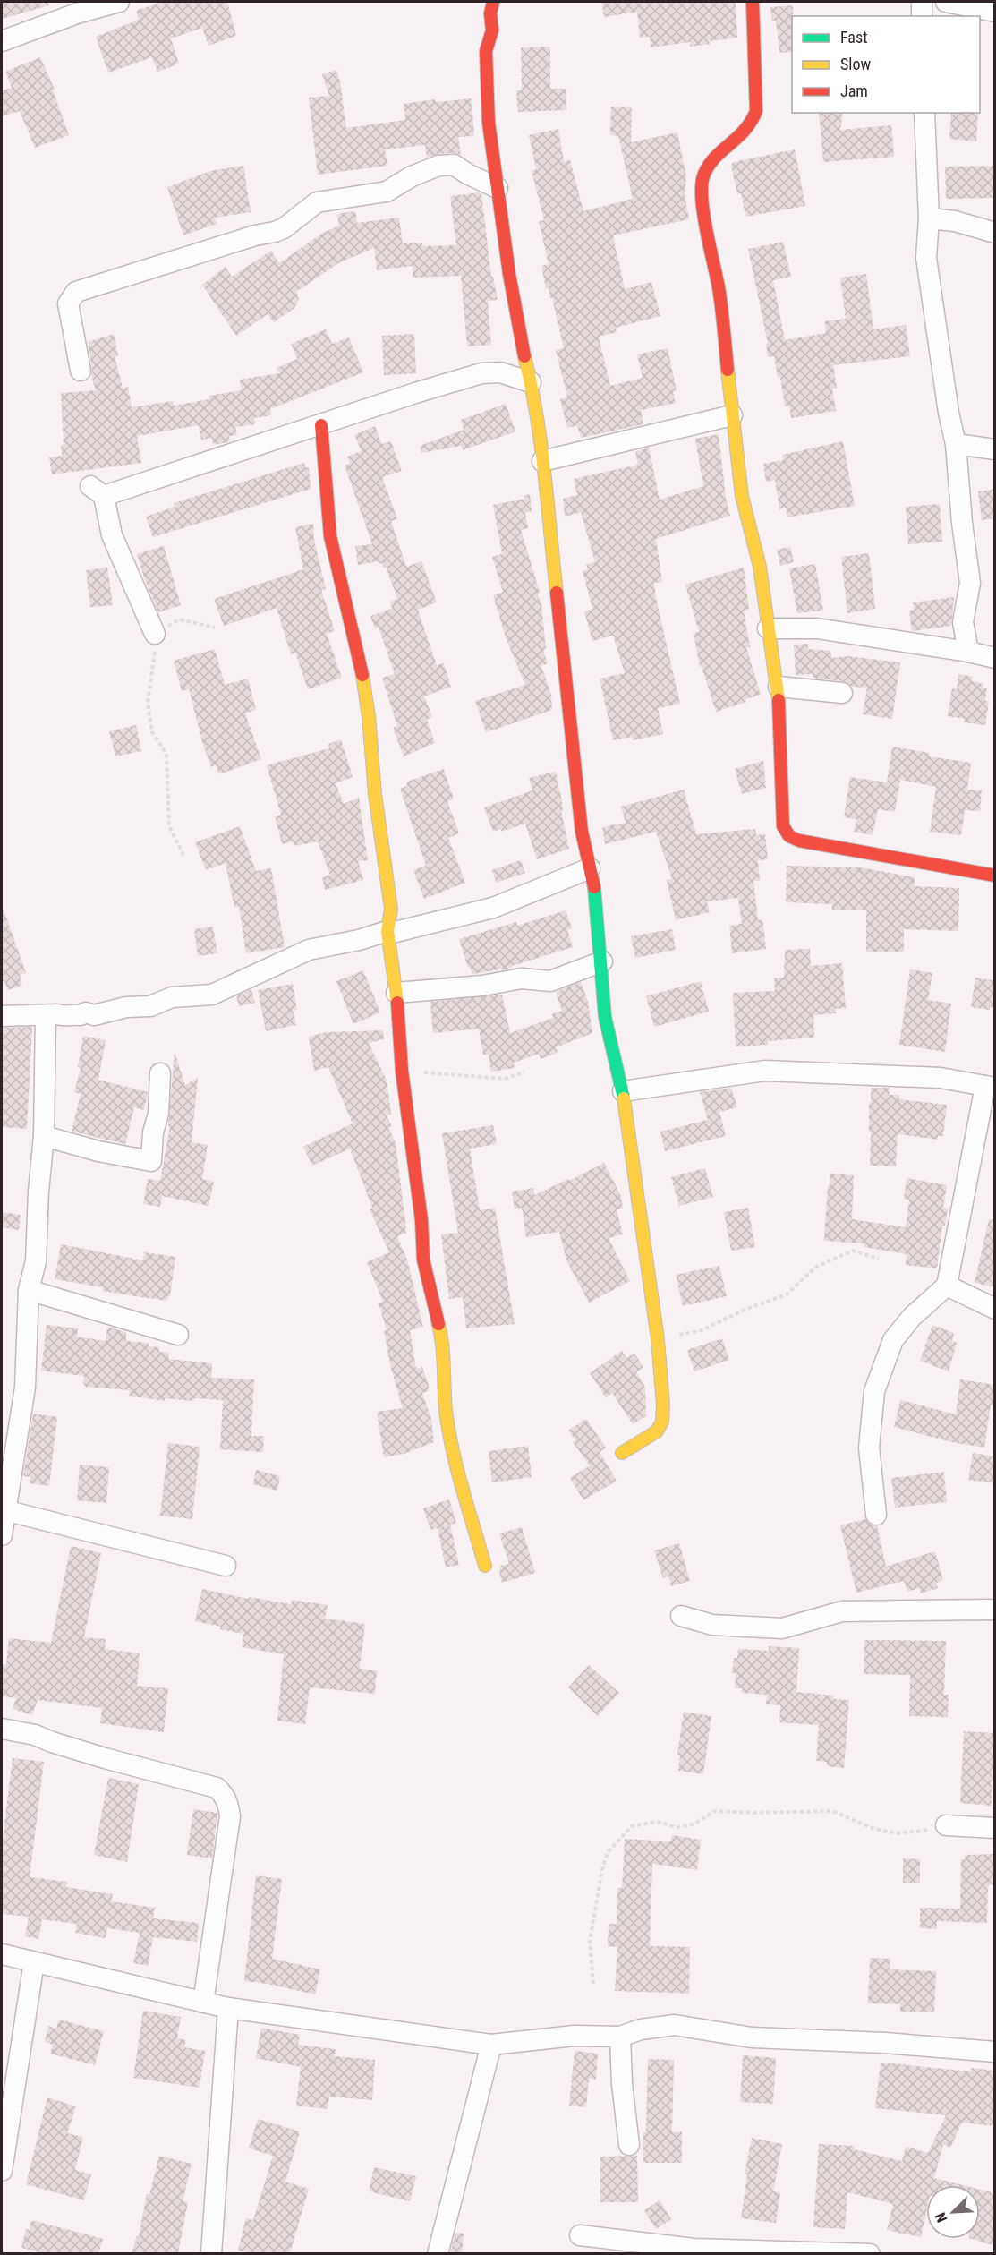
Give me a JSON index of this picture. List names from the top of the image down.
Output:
{
  "legend": ["Fast", "Slow", "Jam"],
  "north": "bottom left"
}
